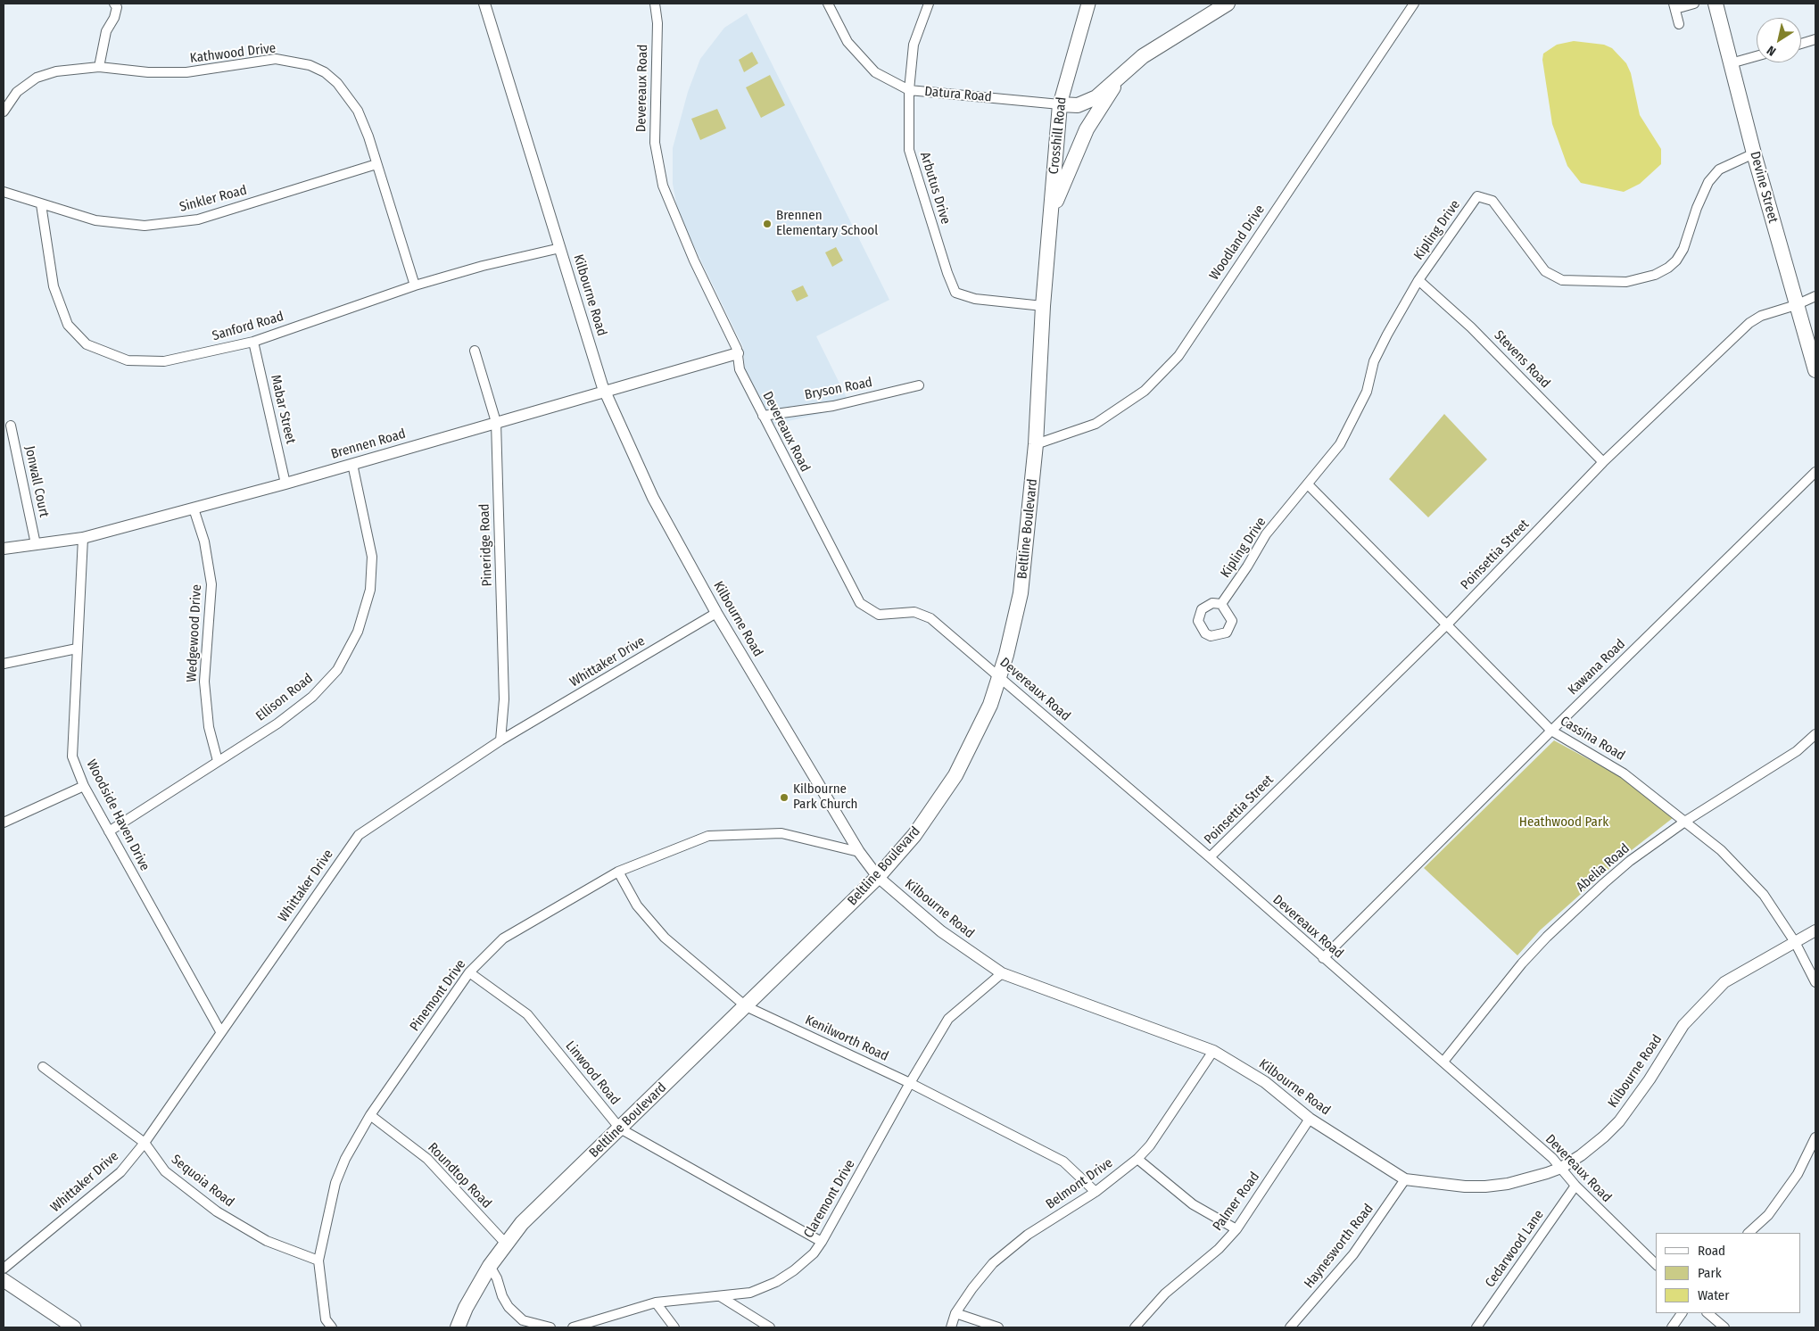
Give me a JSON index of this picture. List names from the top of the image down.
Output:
{
  "streets": {
    "main road": [
      "Datura Road",
      "Crosshill Road",
      "Devine Street",
      "Beltline Boulevard"
    ],
    "street": [
      "Kathwood Drive",
      "Devereaux Road",
      "Arbutus Drive",
      "Sinkler Road",
      "Kipling Drive",
      "Woodland Drive",
      "Kilbourne Road",
      "Sanford Road",
      "Stevens Road",
      "Bryson Road",
      "Mabar Street",
      "Brennen Road",
      "Jonwall Court",
      "Pineridge Road",
      "Poinsettia Street",
      "Wedgewood Drive",
      "Whittaker Drive",
      "Kawana Road",
      "Ellison Road",
      "Cassina Road",
      "Woodside Haven Drive",
      "Abelia Road",
      "Pinemont Drive",
      "Kenilworth Road",
      "Linwood Road",
      "Roundtop Road",
      "Sequoia Road",
      "Belmont Drive",
      "Claremont Drive",
      "Palmer Road",
      "Haynesworth Road",
      "Cedarwood Lane"
    ]
  },
  "crossings": [
    ["Kathwood Drive", "Sinkler Road"],
    ["Kathwood Drive", "Sanford Road"],
    ["Devereaux Road", "Kilbourne Road"],
    ["Devereaux Road", "Bryson Road"],
    ["Devereaux Road", "Brennen Road"],
    ["Devereaux Road", "Beltline Boulevard"],
    ["Devereaux Road", "Poinsettia Street"],
    ["Devereaux Road", "Kawana Road"],
    ["Devereaux Road", "Abelia Road"],
    ["Devereaux Road", "Cedarwood Lane"],
    ["Datura Road", "Crosshill Road"],
    ["Datura Road", "Arbutus Drive"],
    ["Crosshill Road", "Beltline Boulevard"],
    ["Devine Street", "Kipling Drive"],
    ["Devine Street", "Poinsettia Street"],
    ["Arbutus Drive", "Beltline Boulevard"],
    ["Sinkler Road", "Sanford Road"],
    ["Kipling Drive", "Stevens Road"],
    ["Kipling Drive", "Cassina Road"],
    ["Woodland Drive", "Beltline Boulevard"],
    ["Kilbourne Road", "Sanford Road"],
    ["Kilbourne Road", "Brennen Road"],
    ["Kilbourne Road", "Beltline Boulevard"],
    ["Kilbourne Road", "Whittaker Drive"],
    ["Kilbourne Road", "Cassina Road"],
    ["Kilbourne Road", "Pinemont Drive"],
    ["Kilbourne Road", "Belmont Drive"],
    ["Kilbourne Road", "Claremont Drive"],
    ["Kilbourne Road", "Palmer Road"],
    ["Kilbourne Road", "Haynesworth Road"],
    ["Sanford Road", "Mabar Street"],
    ["Stevens Road", "Poinsettia Street"],
    ["Mabar Street", "Brennen Road"],
    ["Brennen Road", "Jonwall Court"],
    ["Brennen Road", "Pineridge Road"],
    ["Brennen Road", "Wedgewood Drive"],
    ["Brennen Road", "Ellison Road"],
    ["Brennen Road", "Woodside Haven Drive"],
    ["Beltline Boulevard", "Kenilworth Road"],
    ["Beltline Boulevard", "Linwood Road"],
    ["Beltline Boulevard", "Roundtop Road"],
    ["Pineridge Road", "Whittaker Drive"],
    ["Poinsettia Street", "Cassina Road"],
    ["Wedgewood Drive", "Ellison Road"],
    ["Whittaker Drive", "Woodside Haven Drive"],
    ["Whittaker Drive", "Sequoia Road"],
    ["Kawana Road", "Cassina Road"],
    ["Ellison Road", "Woodside Haven Drive"],
    ["Cassina Road", "Abelia Road"],
    ["Pinemont Drive", "Kenilworth Road"],
    ["Pinemont Drive", "Linwood Road"],
    ["Pinemont Drive", "Roundtop Road"],
    ["Pinemont Drive", "Sequoia Road"],
    ["Kenilworth Road", "Belmont Drive"],
    ["Kenilworth Road", "Claremont Drive"],
    ["Linwood Road", "Claremont Drive"]
  ],
  "parks": ["Heathwood Park"],
  "places": ["Brennen Elementary School", "Kilbourne Park Church"],
  "legend": ["Road", "Park", "Water"],
  "north": "bottom left"
}
